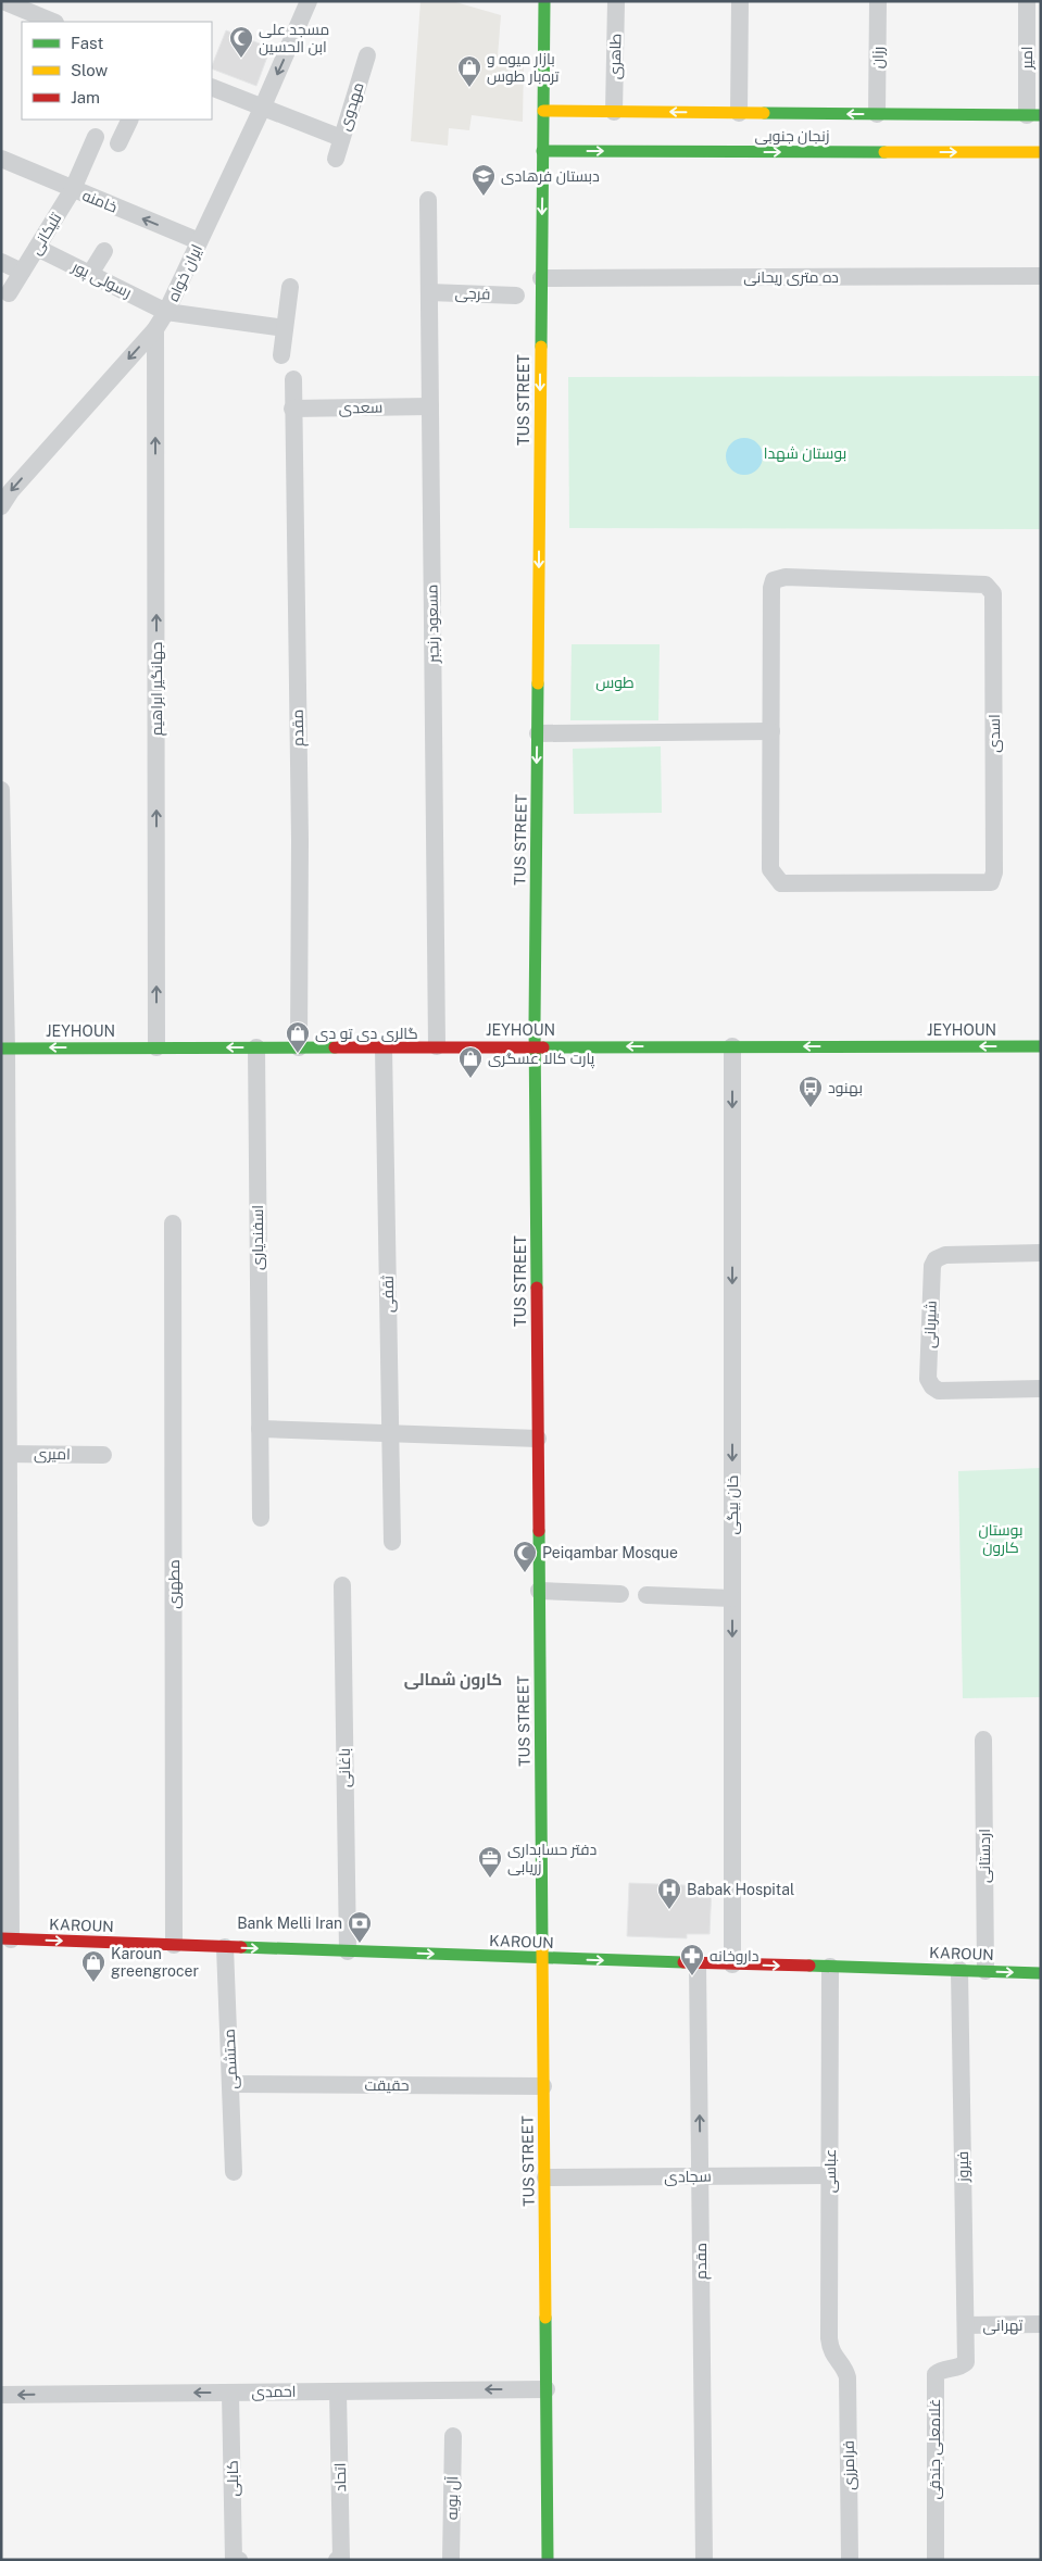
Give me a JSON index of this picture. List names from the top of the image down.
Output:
{
  "streets": {
    "street": [
      "طاهری",
      "رزان",
      "امیر",
      "مهدوی",
      "زنجان جنوبی",
      "خامنه",
      "تلیکانی",
      "ایران خواه",
      "ده متری ریحانی",
      "رسولی پور",
      "فرجی",
      "TUS STREET",
      "سعدی",
      "مسعود رنجبر",
      "جهانگیر ابراهیم",
      "مقدم",
      "اسدی",
      "JEYHOUN",
      "اسفندیاری",
      "ثقفی",
      "شیربانی",
      "امیری",
      "خان بیگی",
      "مطهری",
      "باغانی",
      "اردستانی",
      "KAROUN",
      "محتشمی",
      "حقیقت",
      "فیروز",
      "عباسی",
      "سجادی",
      "تهرانی",
      "احمدی",
      "غلامعلی جندقی",
      "فرامرزی",
      "اتحاد",
      "کابلی",
      "آل بویه"
    ]
  },
  "crossings": [
    ["طاهری", "زنجان جنوبی"],
    ["رزان", "زنجان جنوبی"],
    ["امیر", "زنجان جنوبی"],
    ["زنجان جنوبی", "TUS STREET"],
    ["خامنه", "تلیکانی"],
    ["خامنه", "ایران خواه"],
    ["تلیکانی", "رسولی پور"],
    ["ایران خواه", "رسولی پور"],
    ["ایران خواه", "جهانگیر ابراهیم"],
    ["ده متری ریحانی", "TUS STREET"],
    ["فرجی", "مسعود رنجبر"],
    ["TUS STREET", "JEYHOUN"],
    ["TUS STREET", "KAROUN"],
    ["TUS STREET", "حقیقت"],
    ["TUS STREET", "سجادی"],
    ["TUS STREET", "احمدی"],
    ["سعدی", "مسعود رنجبر"],
    ["سعدی", "مقدم"],
    ["مسعود رنجبر", "JEYHOUN"],
    ["جهانگیر ابراهیم", "JEYHOUN"],
    ["مقدم", "JEYHOUN"],
    ["مقدم", "KAROUN"],
    ["مقدم", "سجادی"],
    ["JEYHOUN", "اسفندیاری"],
    ["JEYHOUN", "ثقفی"],
    ["JEYHOUN", "خان بیگی"],
    ["خان بیگی", "KAROUN"],
    ["مطهری", "KAROUN"],
    ["باغانی", "KAROUN"],
    ["اردستانی", "KAROUN"],
    ["KAROUN", "محتشمی"],
    ["KAROUN", "فیروز"],
    ["KAROUN", "عباسی"],
    ["محتشمی", "حقیقت"],
    ["فیروز", "تهرانی"],
    ["فیروز", "غلامعلی جندقی"],
    ["عباسی", "سجادی"],
    ["عباسی", "فرامرزی"],
    ["احمدی", "اتحاد"],
    ["احمدی", "کابلی"]
  ],
  "one_way": [
    "ایران خواه",
    "JEYHOUN",
    "خان بیگی",
    "KAROUN",
    "احمدی"
  ],
  "districts": ["کارون شمالی"],
  "parks": ["بوستان شهدا", "طوس", "بوستان کارون"],
  "places": {
    "mosque": ["مسجد علی ابن الحسین", "Peiqambar Mosque"],
    "shop": [
      "بازار میوه و تره‌بار طوس",
      "گالری دی تو دی",
      "پارت کالا عسگری",
      "Karoun greengrocer"
    ],
    "school or university": ["دبستان فرهادی"],
    "bus stop": ["بهنود"],
    "office": ["دفتر حسابداری زریابی"],
    "hospital": ["Babak Hospital"],
    "bank": ["Bank Melli Iran"],
    "pharmacy": ["داروخانه"]
  },
  "legend": ["Fast", "Slow", "Jam"]
}
